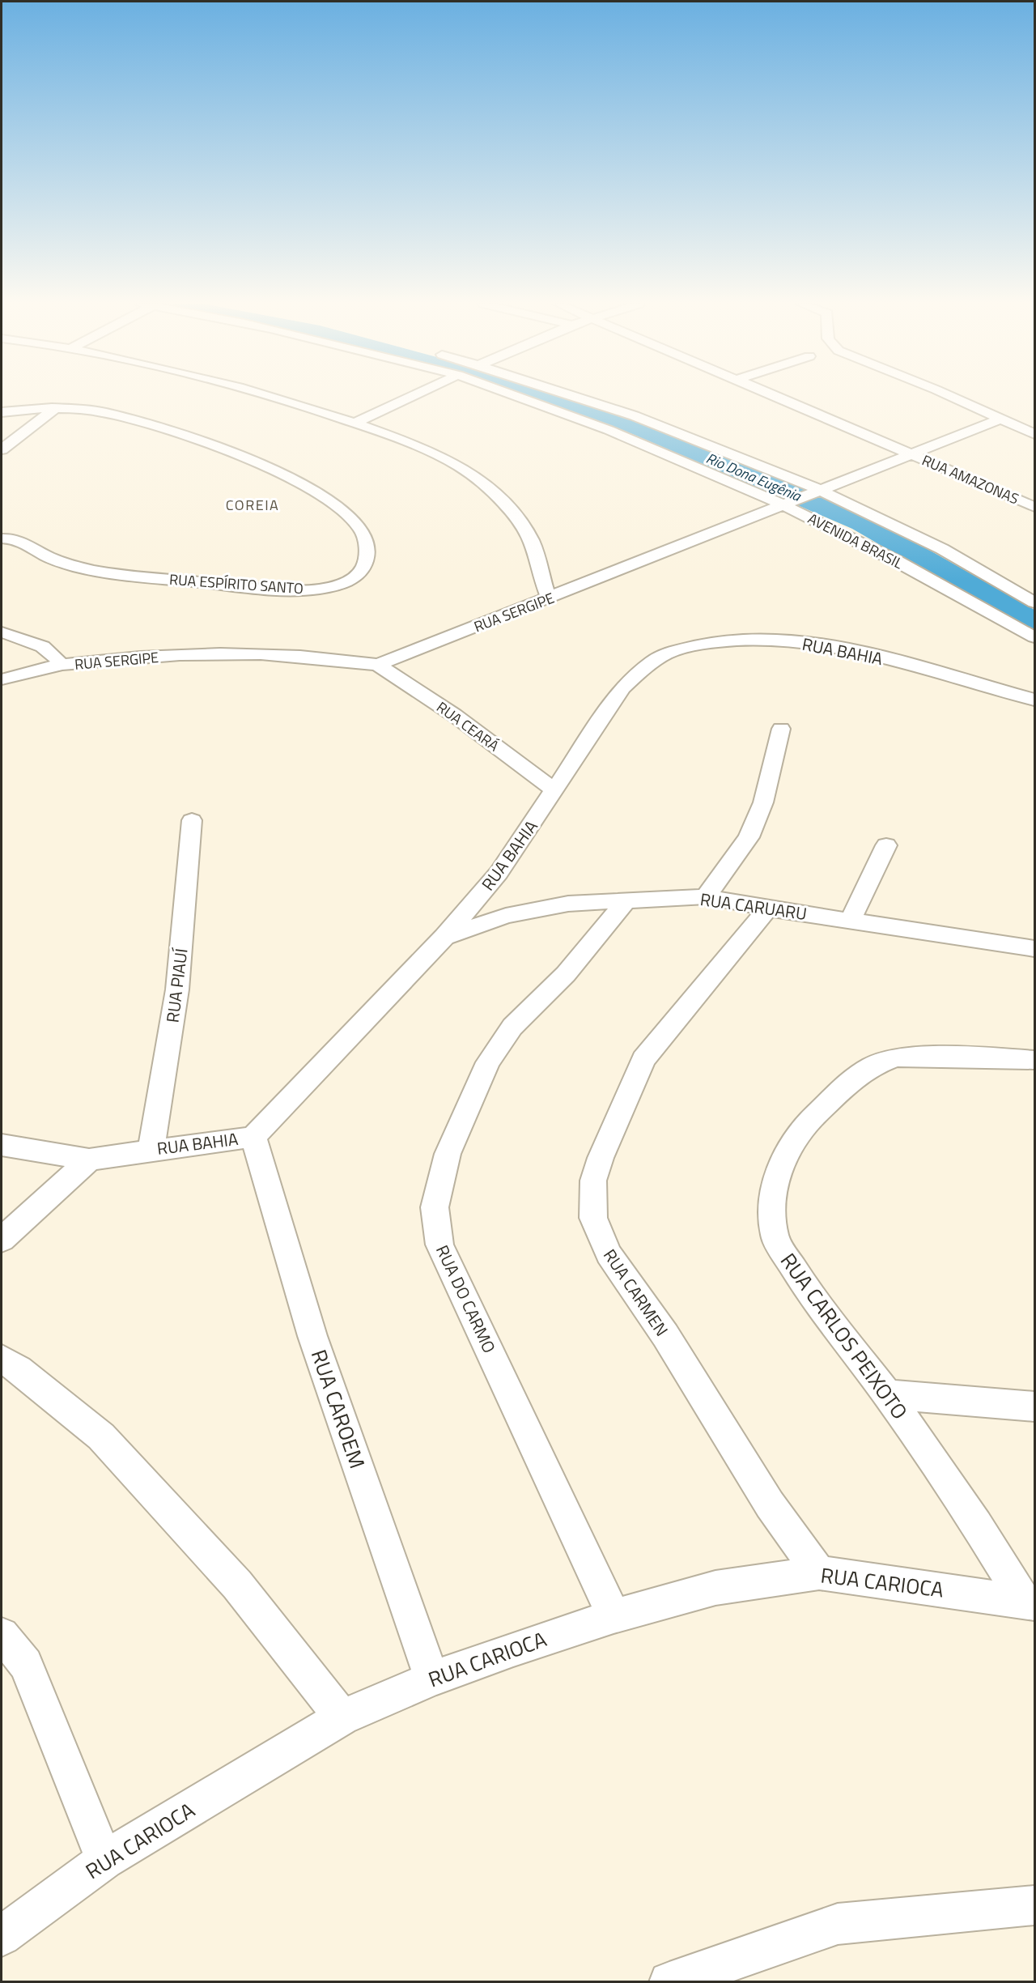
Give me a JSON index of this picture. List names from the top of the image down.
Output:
{
  "streets": {
    "street": [
      "RUA AMAZONAS",
      "AVENIDA BRASIL",
      "RUA ESPÍRITO SANTO",
      "RUA SERGIPE",
      "RUA BAHIA",
      "RUA CEARÁ",
      "RUA CARUARU",
      "RUA PIAUÍ",
      "RUA CARMEN",
      "RUA DO CARMO",
      "RUA CARLOS PEIXOTO",
      "RUA CAROEM",
      "RUA CARIOCA"
    ]
  },
  "crossings": [
    ["RUA AMAZONAS", "RUA SERGIPE"],
    ["AVENIDA BRASIL", "RUA SERGIPE"],
    ["RUA SERGIPE", "RUA CEARÁ"],
    ["RUA BAHIA", "RUA CEARÁ"],
    ["RUA BAHIA", "RUA CARUARU"],
    ["RUA BAHIA", "RUA PIAUÍ"],
    ["RUA BAHIA", "RUA CAROEM"],
    ["RUA CARUARU", "RUA CARMEN"],
    ["RUA CARUARU", "RUA DO CARMO"],
    ["RUA CARMEN", "RUA CARIOCA"],
    ["RUA DO CARMO", "RUA CARIOCA"],
    ["RUA CARLOS PEIXOTO", "RUA CARIOCA"],
    ["RUA CAROEM", "RUA CARIOCA"]
  ],
  "districts": ["COREIA"],
  "water": ["Rio Dona Eugênia"]
}
